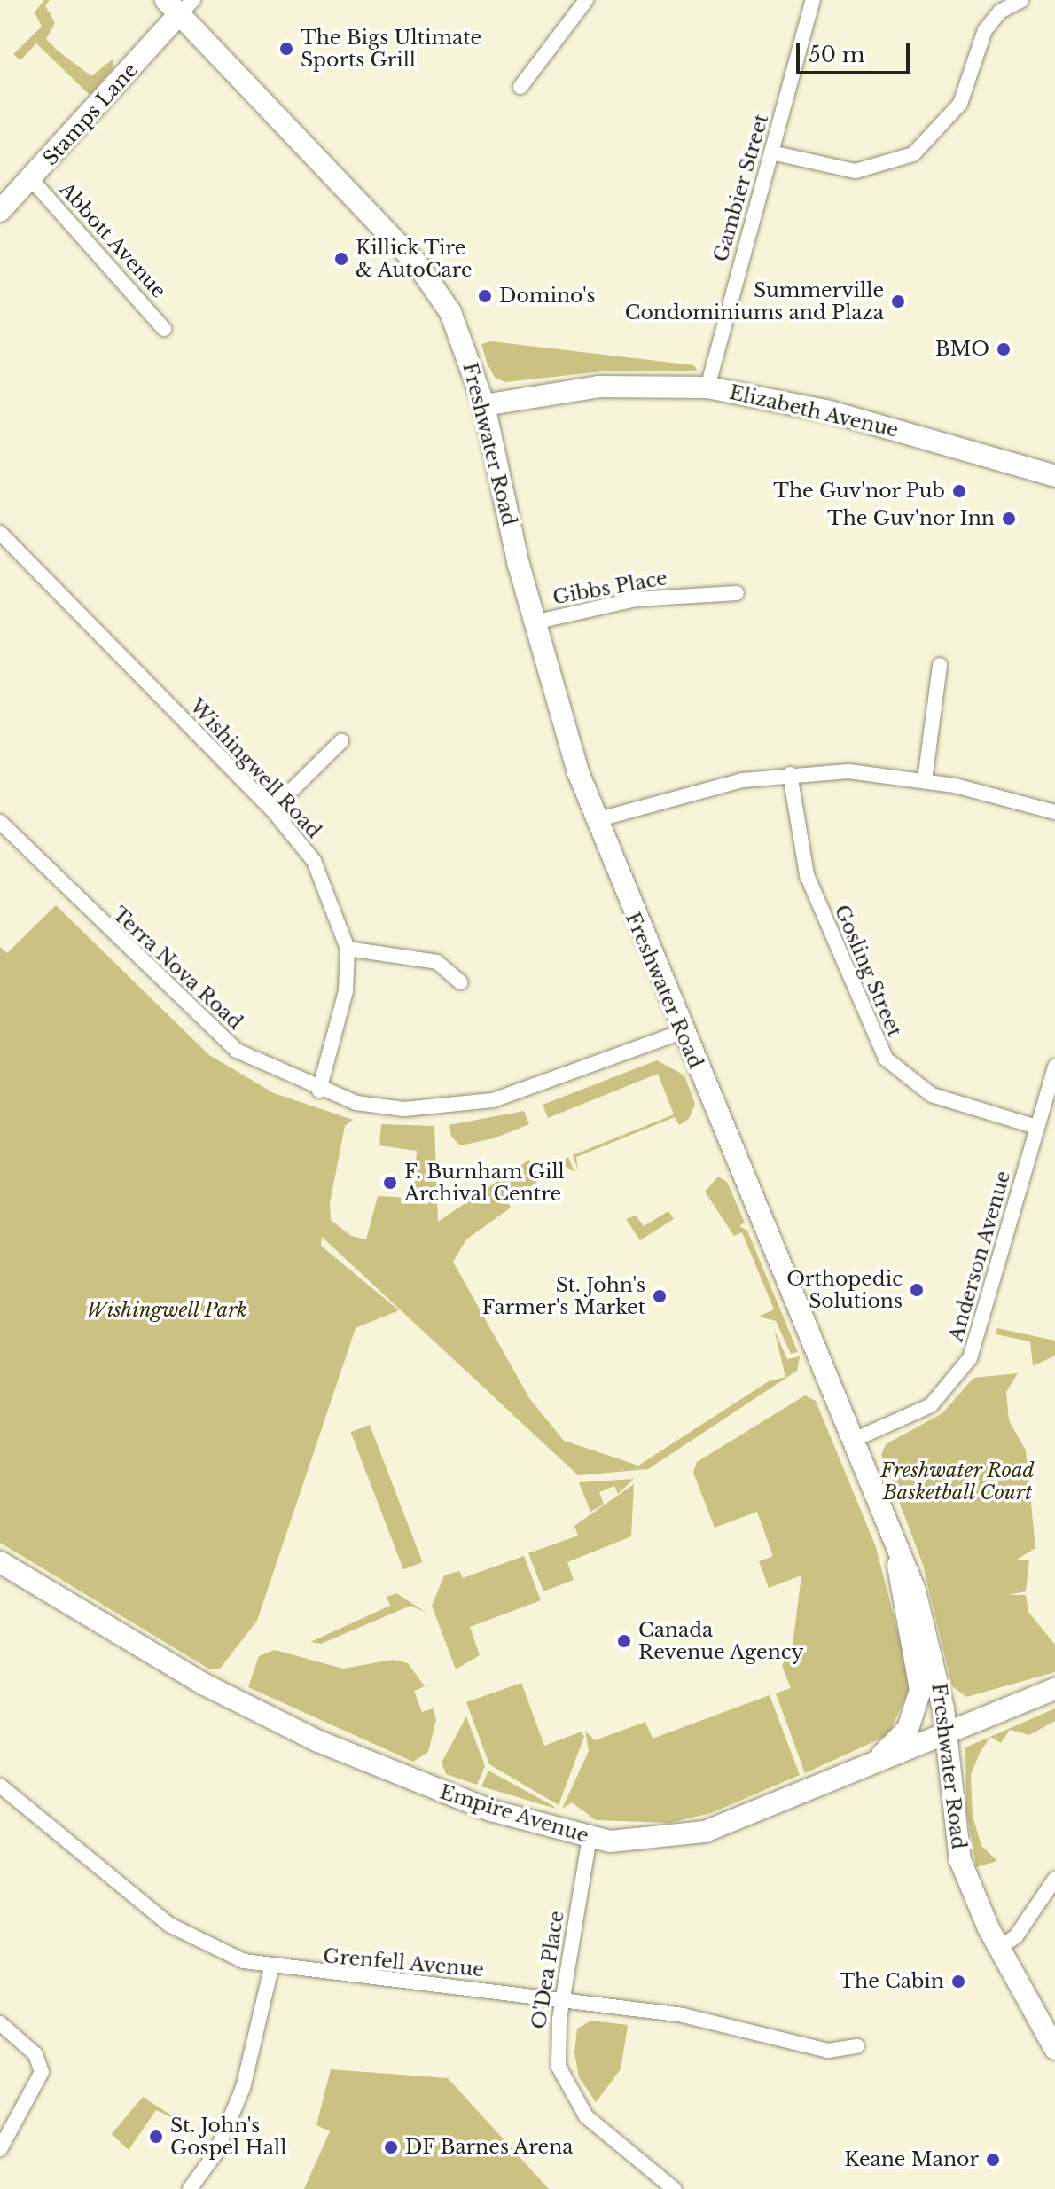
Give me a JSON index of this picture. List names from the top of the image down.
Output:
{
  "streets": {
    "main road": [
      "Stamps Lane",
      "Elizabeth Avenue",
      "Freshwater Road",
      "Empire Avenue"
    ],
    "street": [
      "Gambier Street",
      "Abbott Avenue",
      "Gibbs Place",
      "Wishingwell Road",
      "Terra Nova Road",
      "Gosling Street",
      "Anderson Avenue",
      "Grenfell Avenue",
      "O'Dea Place"
    ]
  },
  "crossings": [
    ["Stamps Lane", "Abbott Avenue"],
    ["Stamps Lane", "Freshwater Road"],
    ["Gambier Street", "Elizabeth Avenue"],
    ["Elizabeth Avenue", "Freshwater Road"],
    ["Freshwater Road", "Gibbs Place"],
    ["Freshwater Road", "Terra Nova Road"],
    ["Freshwater Road", "Anderson Avenue"],
    ["Freshwater Road", "Empire Avenue"],
    ["Wishingwell Road", "Terra Nova Road"],
    ["Gosling Street", "Anderson Avenue"],
    ["Empire Avenue", "O'Dea Place"],
    ["Grenfell Avenue", "O'Dea Place"]
  ],
  "parks": ["Wishingwell Park", "Freshwater Road Basketball Court"],
  "places": [
    "The Bigs Ultimate Sports Grill",
    "Killick Tire & AutoCare",
    "Domino's",
    "Summerville Condominiums and Plaza",
    "BMO",
    "The Guv'nor Pub",
    "The Guv'nor Inn",
    "F. Burnham Gill Archival Centre",
    "Orthopedic Solutions",
    "St. John's Farmer's Market",
    "Canada Revenue Agency",
    "The Cabin",
    "St. John's Gospel Hall",
    "DF Barnes Arena",
    "Keane Manor"
  ],
  "scale_bar": "50 m"
}
